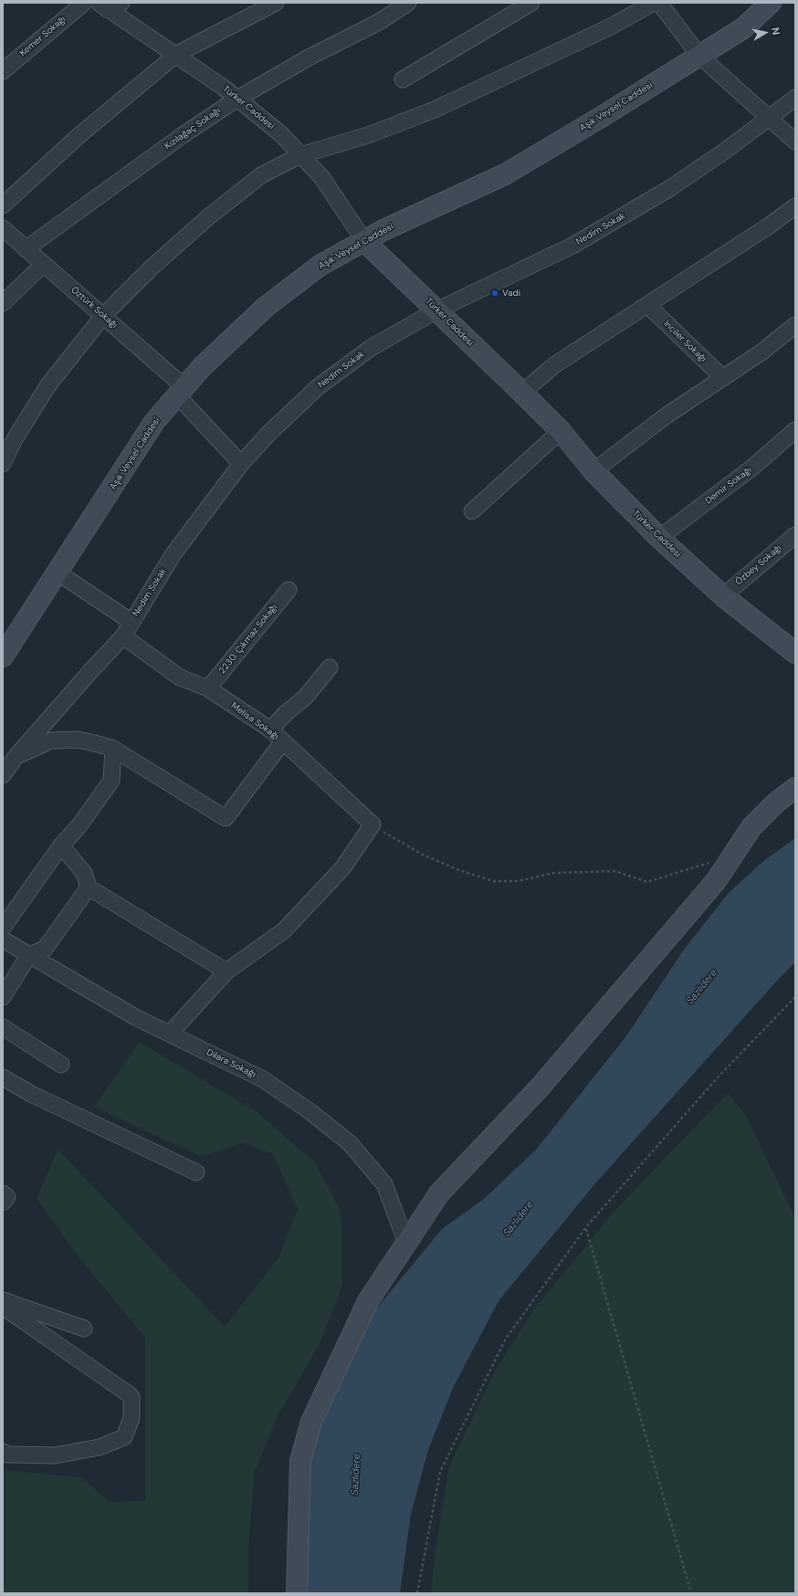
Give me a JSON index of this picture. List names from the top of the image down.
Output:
{
  "streets": {
    "street": [
      "Kemer Sokağı",
      "Aşık Veysel Caddesi",
      "Türker Caddesi",
      "Kızılağaç Sokağı",
      "Nedim Sokak",
      "Öztürk Sokağı",
      "İnciler Sokağı",
      "Demir Sokağı",
      "Özbey Sokağı",
      "2230. Çıkmaz Sokağı",
      "Melisa Sokağı",
      "Dilara Sokağı"
    ]
  },
  "crossings": [
    ["Aşık Veysel Caddesi", "Türker Caddesi"],
    ["Aşık Veysel Caddesi", "Öztürk Sokağı"],
    ["Türker Caddesi", "Kızılağaç Sokağı"],
    ["Türker Caddesi", "Nedim Sokak"],
    ["Türker Caddesi", "Demir Sokağı"],
    ["Türker Caddesi", "Özbey Sokağı"],
    ["Kızılağaç Sokağı", "Öztürk Sokağı"],
    ["Nedim Sokak", "Öztürk Sokağı"],
    ["Nedim Sokak", "Melisa Sokağı"],
    ["2230. Çıkmaz Sokağı", "Melisa Sokağı"]
  ],
  "water": ["Sazlıdere"],
  "places": ["Vadi"],
  "north": "right"
}
